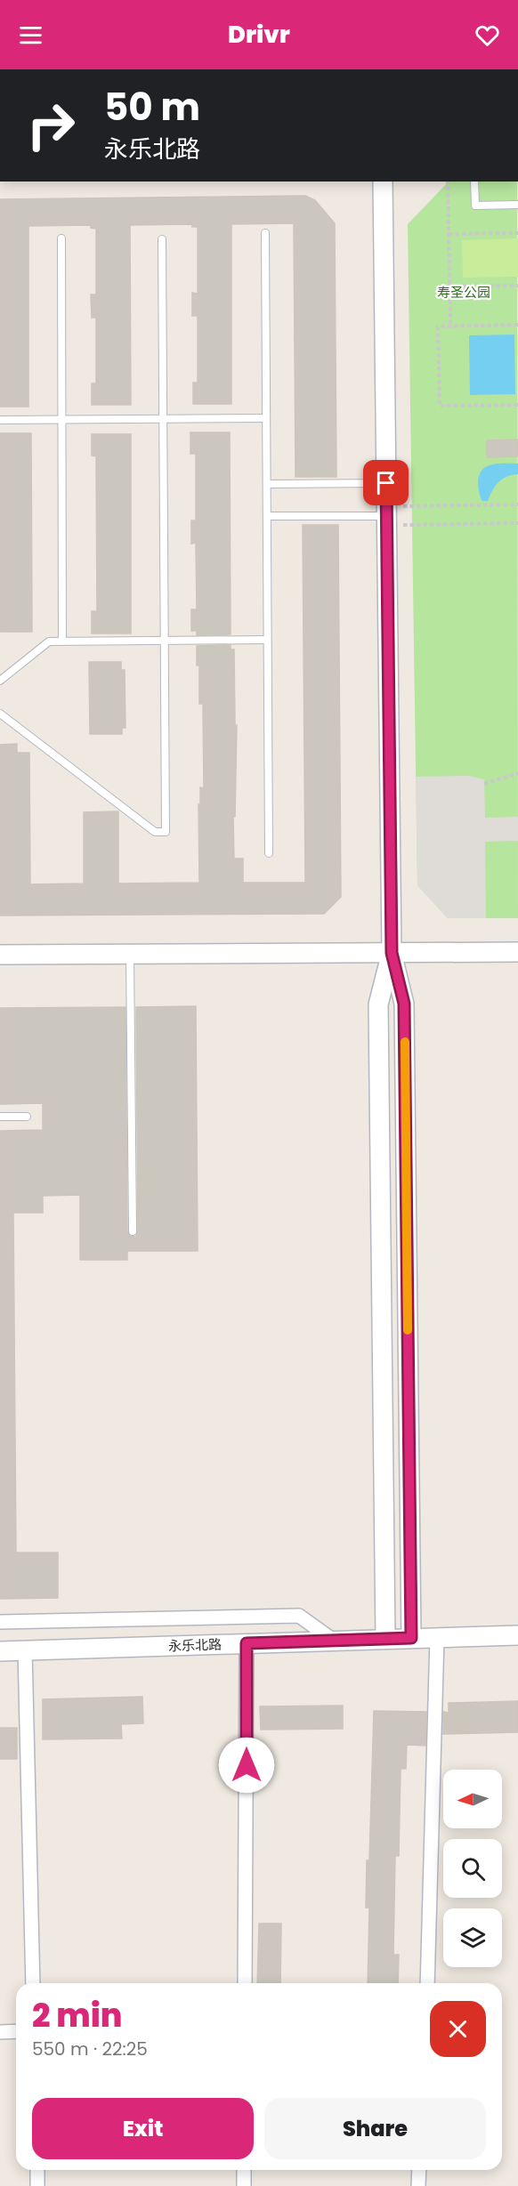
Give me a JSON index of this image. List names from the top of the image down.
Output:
{
  "streets": {
    "street": ["永乐北路"]
  },
  "parks": ["寿圣公园"],
  "north": "left",
  "page": {
    "header": "Drivr",
    "turn": ["50 m", "永乐北路"],
    "heading": ["2 min", "550 m · 22:25"],
    "buttons": ["Exit", "Share"]
  }
}
